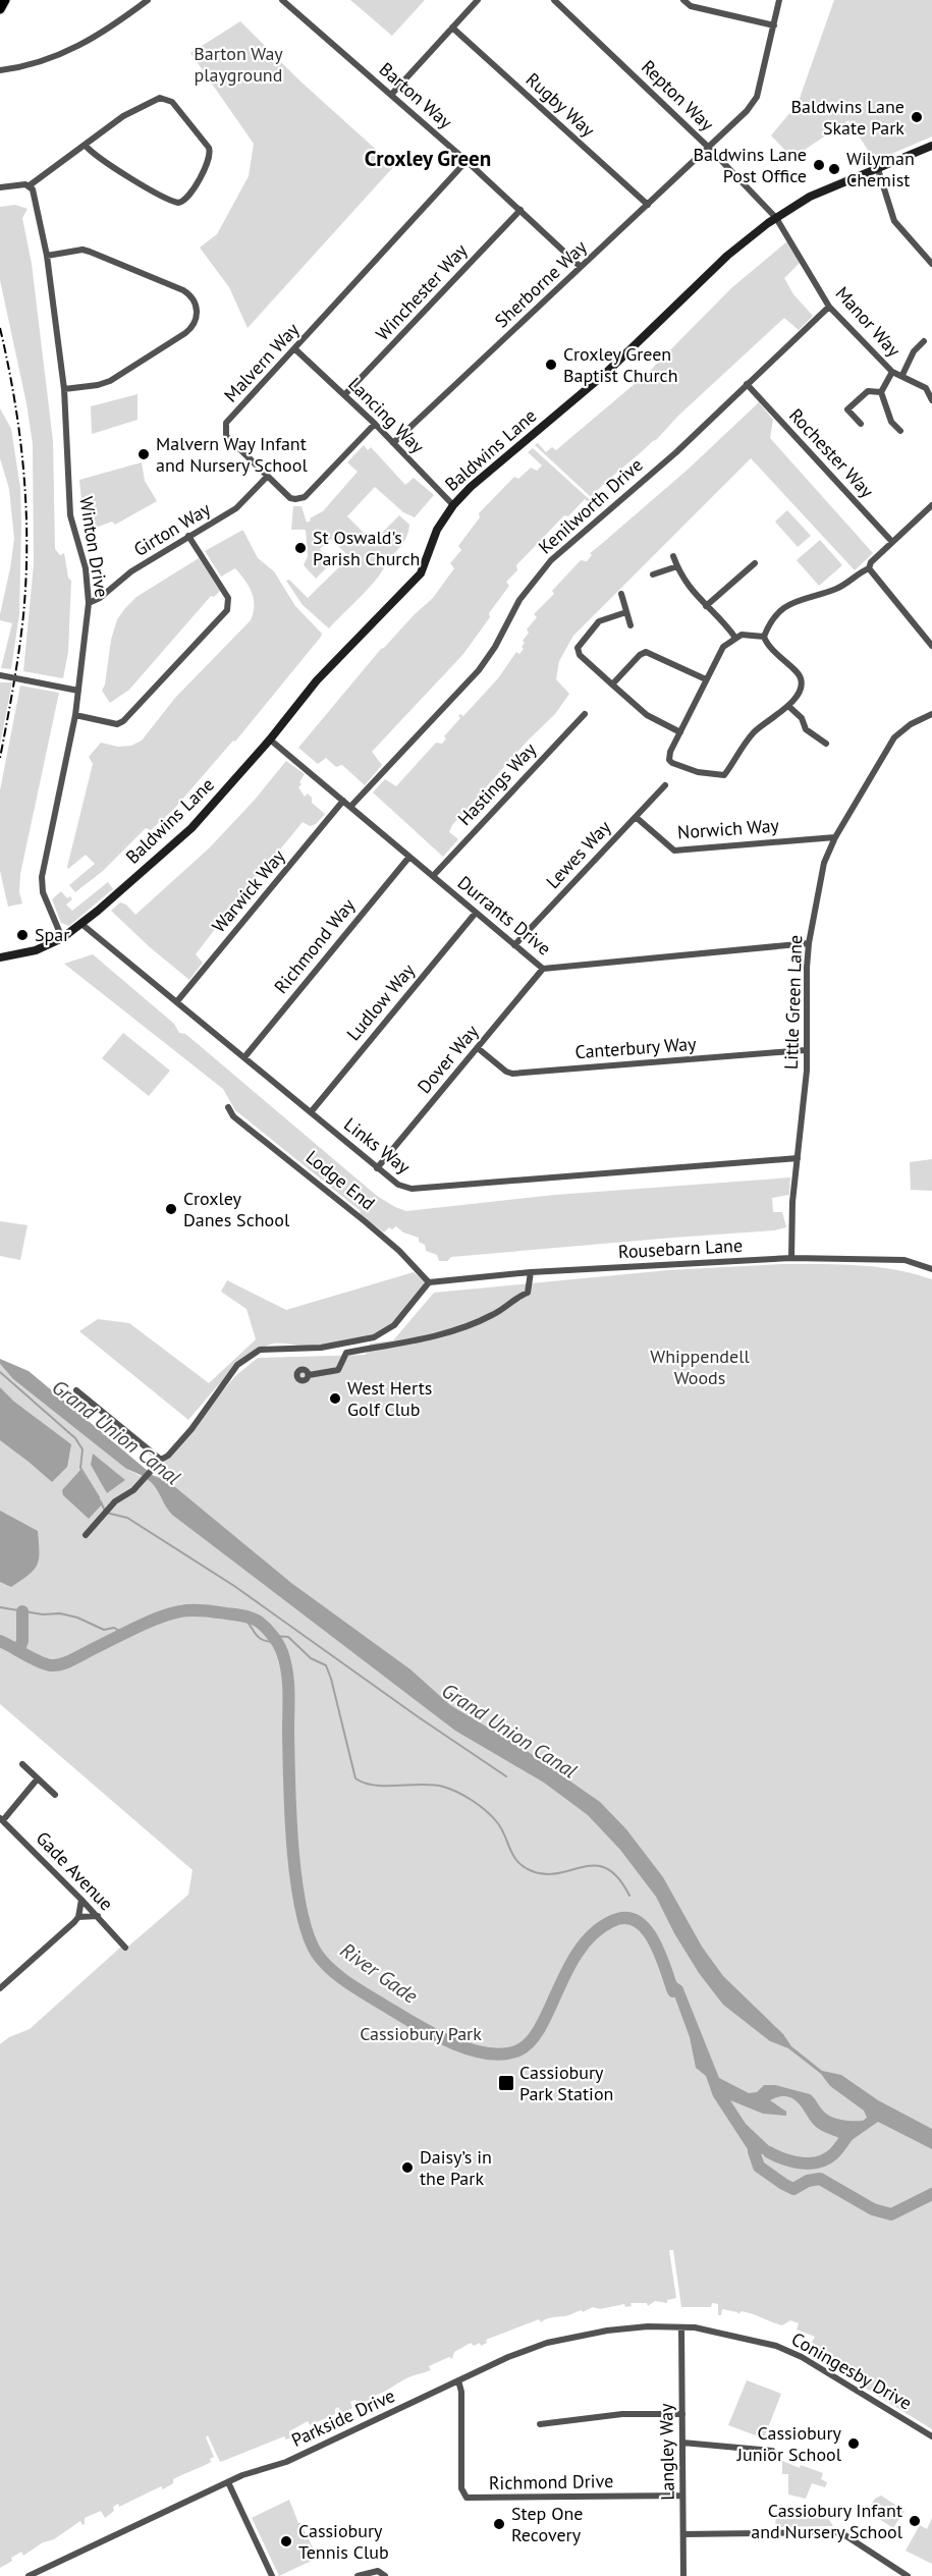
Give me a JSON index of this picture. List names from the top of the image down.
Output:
{
  "streets": {
    "street": [
      "Barton Way",
      "Repton Way",
      "Rugby Way",
      "Sherborne Way",
      "Winchester Way",
      "Manor Way",
      "Malvern Way",
      "Lancing Way",
      "Baldwins Lane",
      "Rochester Way",
      "Kenilworth Drive",
      "Girton Way",
      "Winton Drive",
      "Hastings Way",
      "Norwich Way",
      "Lewes Way",
      "Warwick Way",
      "Durrants Drive",
      "Richmond Way",
      "Ludlow Way",
      "Little Green Lane",
      "Canterbury Way",
      "Dover Way",
      "Links Way",
      "Lodge End",
      "Rousebarn Lane",
      "Gade Avenue",
      "Coningesby Drive",
      "Parkside Drive",
      "Langley Way",
      "Richmond Drive"
    ]
  },
  "crossings": [
    ["Barton Way", "Sherborne Way"],
    ["Barton Way", "Winchester Way"],
    ["Barton Way", "Malvern Way"],
    ["Repton Way", "Sherborne Way"],
    ["Repton Way", "Manor Way"],
    ["Repton Way", "Baldwins Lane"],
    ["Rugby Way", "Sherborne Way"],
    ["Sherborne Way", "Lancing Way"],
    ["Winchester Way", "Lancing Way"],
    ["Manor Way", "Baldwins Lane"],
    ["Manor Way", "Kenilworth Drive"],
    ["Malvern Way", "Lancing Way"],
    ["Malvern Way", "Girton Way"],
    ["Lancing Way", "Baldwins Lane"],
    ["Baldwins Lane", "Winton Drive"],
    ["Baldwins Lane", "Durrants Drive"],
    ["Baldwins Lane", "Links Way"],
    ["Rochester Way", "Kenilworth Drive"],
    ["Kenilworth Drive", "Durrants Drive"],
    ["Girton Way", "Winton Drive"],
    ["Hastings Way", "Durrants Drive"],
    ["Norwich Way", "Lewes Way"],
    ["Norwich Way", "Little Green Lane"],
    ["Lewes Way", "Durrants Drive"],
    ["Warwick Way", "Durrants Drive"],
    ["Warwick Way", "Links Way"],
    ["Durrants Drive", "Richmond Way"],
    ["Durrants Drive", "Ludlow Way"],
    ["Durrants Drive", "Little Green Lane"],
    ["Durrants Drive", "Dover Way"],
    ["Richmond Way", "Links Way"],
    ["Ludlow Way", "Links Way"],
    ["Little Green Lane", "Canterbury Way"],
    ["Little Green Lane", "Links Way"],
    ["Little Green Lane", "Rousebarn Lane"],
    ["Canterbury Way", "Dover Way"],
    ["Dover Way", "Links Way"],
    ["Lodge End", "Rousebarn Lane"],
    ["Coningesby Drive", "Parkside Drive"],
    ["Coningesby Drive", "Langley Way"],
    ["Parkside Drive", "Langley Way"],
    ["Parkside Drive", "Richmond Drive"],
    ["Langley Way", "Richmond Drive"]
  ],
  "districts": ["Croxley Green"],
  "water": ["Grand Union Canal", "River Gade"],
  "parks": ["Barton Way playground", "Whippendell Woods", "Cassiobury Park"],
  "places": {
    "other": [
      "Baldwins Lane Skate Park",
      "Baldwins Lane Post Office",
      "Wilyman Chemist",
      "Croxley Green Baptist Church",
      "Malvern Way Infant and Nursery School",
      "St Oswald's Parish Church",
      "Spar",
      "Croxley Danes School",
      "West Herts Golf Club",
      "Daisy’s in the Park",
      "Cassiobury Junior School",
      "Cassiobury Infant and Nursery School",
      "Step One Recovery",
      "Cassiobury Tennis Club"
    ],
    "transit": ["Cassiobury Park Station"]
  }
}
